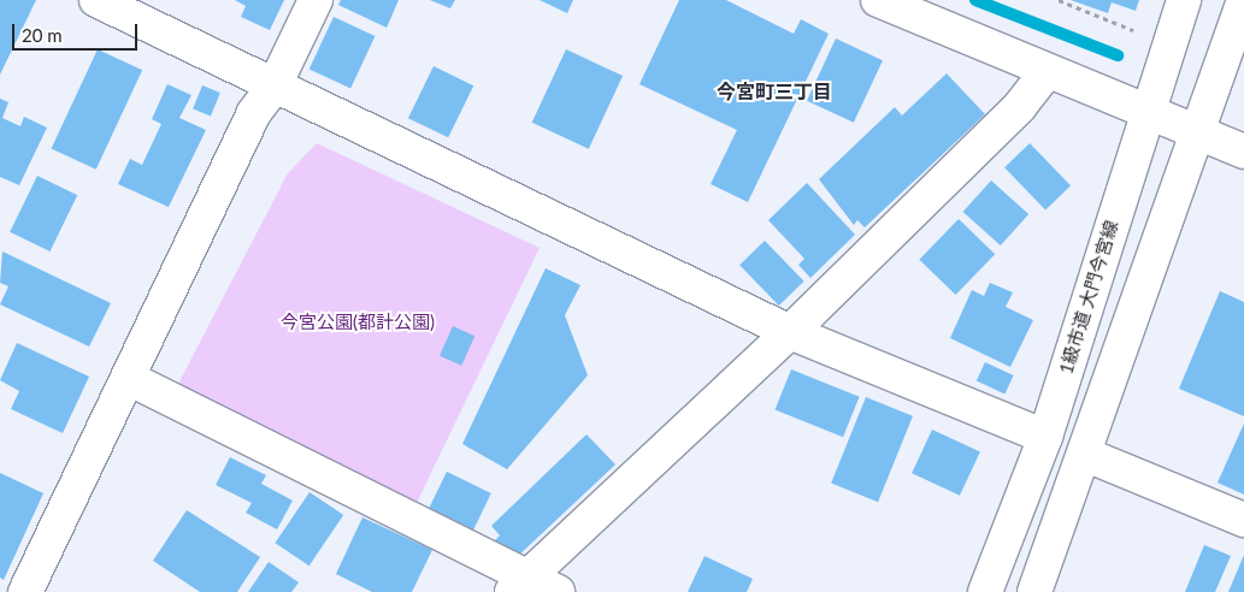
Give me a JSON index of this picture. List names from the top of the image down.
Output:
{
  "streets": {
    "street": ["1級市道 大門今宮線"]
  },
  "districts": ["今宮町三丁目"],
  "parks": ["今宮公園(都計公園)"],
  "scale_bar": "20 m"
}
